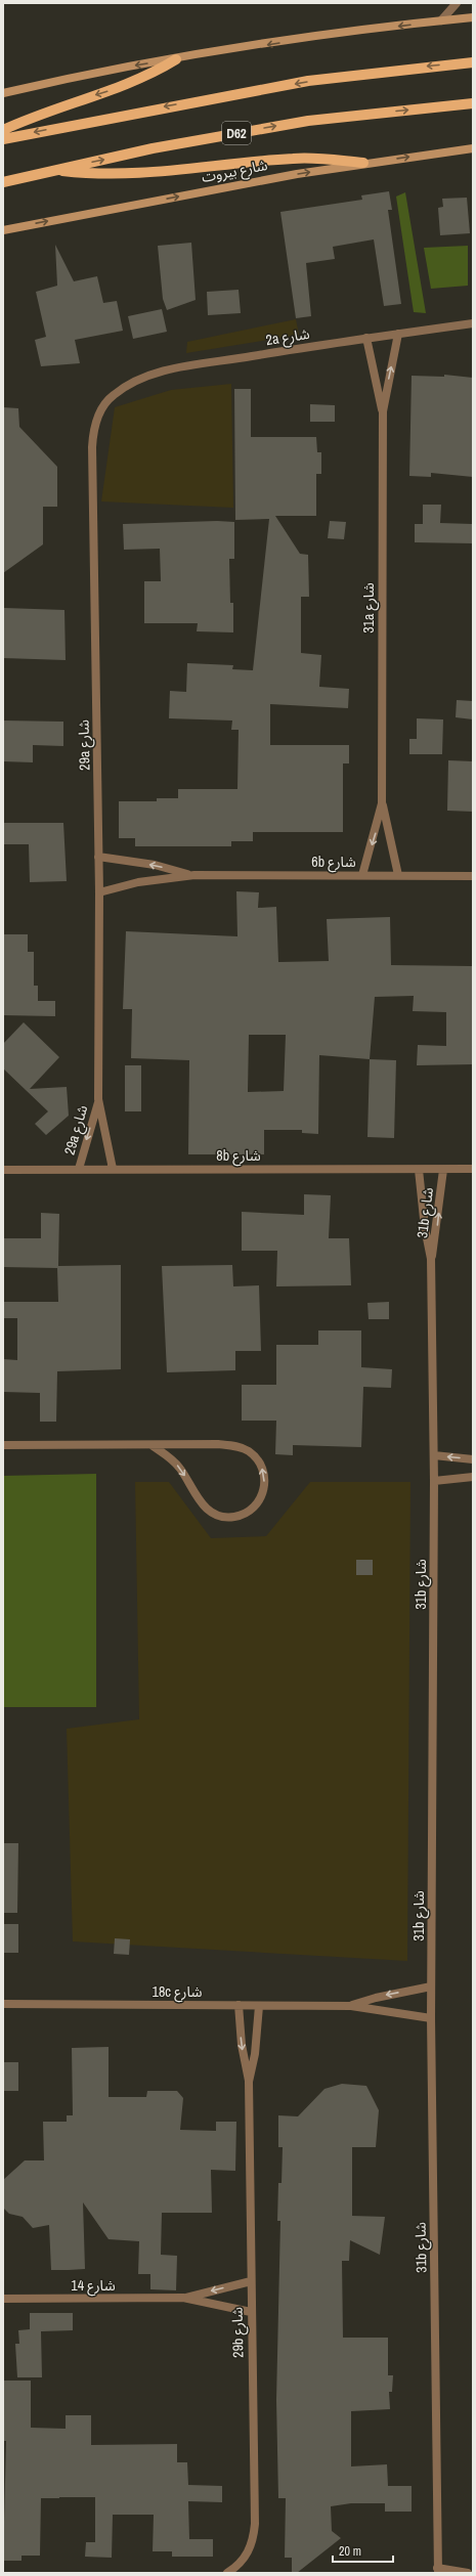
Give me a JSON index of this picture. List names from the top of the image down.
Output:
{
  "streets": {
    "main road": ["D62", "شارع بيروت"],
    "street": [
      "2a شارع",
      "31a شارع",
      "29a شارع",
      "6b شارع",
      "8b شارع",
      "31b شارع",
      "18c شارع",
      "شارع 14",
      "29b شارع"
    ]
  },
  "crossings": [
    ["2a شارع", "31a شارع"],
    ["2a شارع", "29a شارع"],
    ["31a شارع", "6b شارع"],
    ["29a شارع", "6b شارع"],
    ["29a شارع", "8b شارع"],
    ["8b شارع", "31b شارع"],
    ["31b شارع", "18c شارع"],
    ["18c شارع", "29b شارع"],
    ["شارع 14", "29b شارع"]
  ],
  "scale_bar": "20 m"
}
